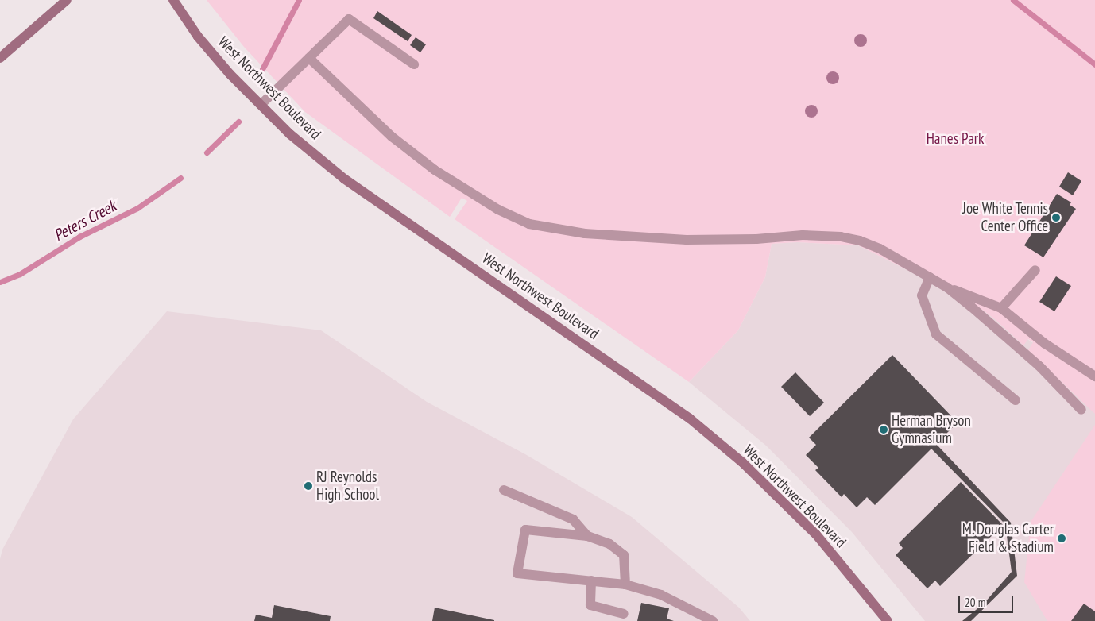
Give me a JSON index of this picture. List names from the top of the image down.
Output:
{
  "streets": {
    "main road": ["West Northwest Boulevard"]
  },
  "water": ["Peters Creek"],
  "parks": ["Hanes Park"],
  "places": [
    "Joe White Tennis Center Office",
    "Herman Bryson Gymnasium",
    "RJ Reynolds High School",
    "M. Douglas Carter Field & Stadium"
  ],
  "scale_bar": "20 m"
}
